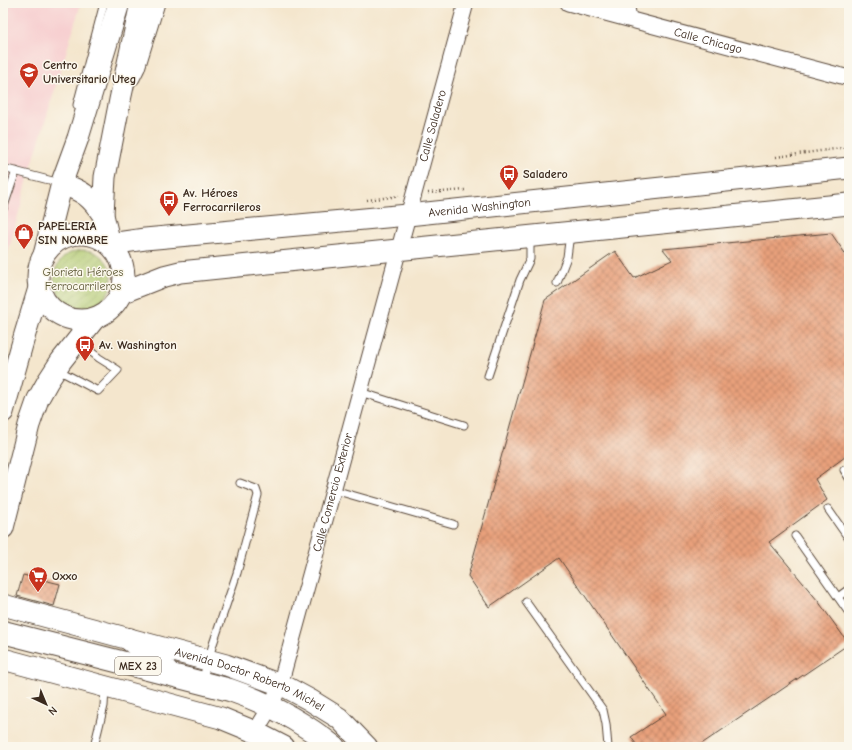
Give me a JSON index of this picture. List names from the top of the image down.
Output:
{
  "streets": {
    "main road": ["Avenida Washington", "MEX 23", "Avenida Doctor Roberto Michel"],
    "street": ["Calle Chicago", "Calle Saladero", "Calle Comercio Exterior"]
  },
  "crossings": [
    ["Calle Saladero", "Avenida Washington"],
    ["Calle Saladero", "Calle Comercio Exterior"],
    ["Calle Comercio Exterior", "Avenida Doctor Roberto Michel"]
  ],
  "parks": ["Glorieta Héroes Ferrocarrileros"],
  "places": {
    "school or university": ["Centro Universitario Uteg"],
    "bus stop": ["Saladero", "Av. Héroes Ferrocarrileros", "Av. Washington"],
    "shop": ["PAPELERIA SIN NOMBRE"],
    "supermarket": ["Oxxo"]
  },
  "north": "bottom right"
}
